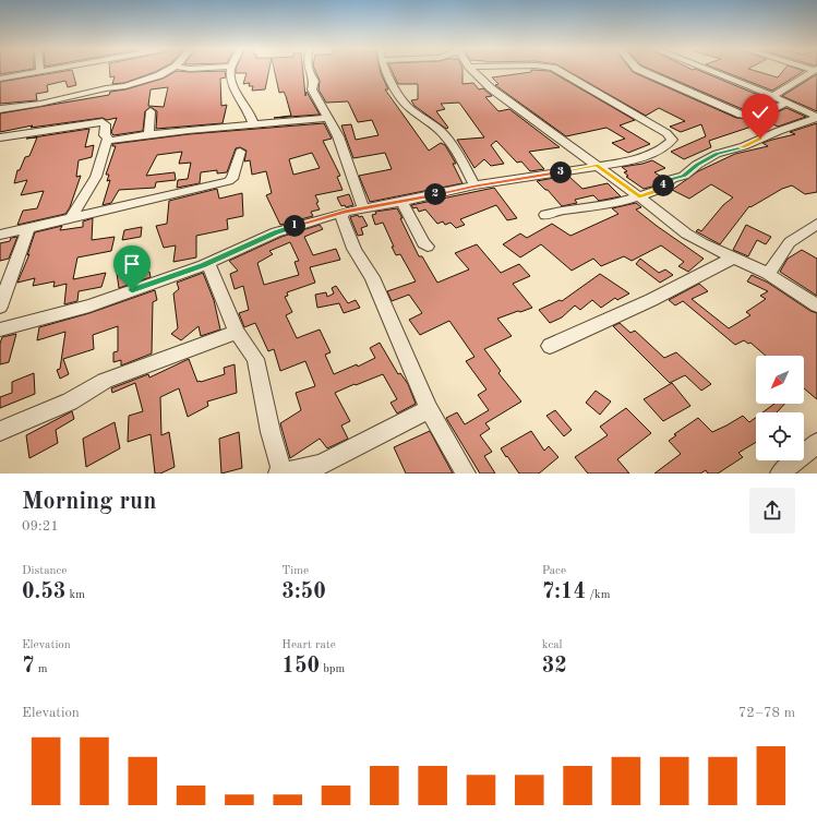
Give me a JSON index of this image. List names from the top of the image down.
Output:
{
  "north": "bottom left",
  "page": {
    "pins": [
      "3",
      "4",
      "2",
      "1"
    ],
    "heading": ["Morning run", "09:21"],
    "stats": [
      ["Distance", "0.53 km"],
      ["Time", "3:50"],
      ["Pace", "7:14 /km"],
      ["Elevation", "7 m"],
      ["Heart rate", "150 bpm"],
      ["kcal", "32"]
    ],
    "chart": ["Elevation", "72–78 m"]
  }
}
